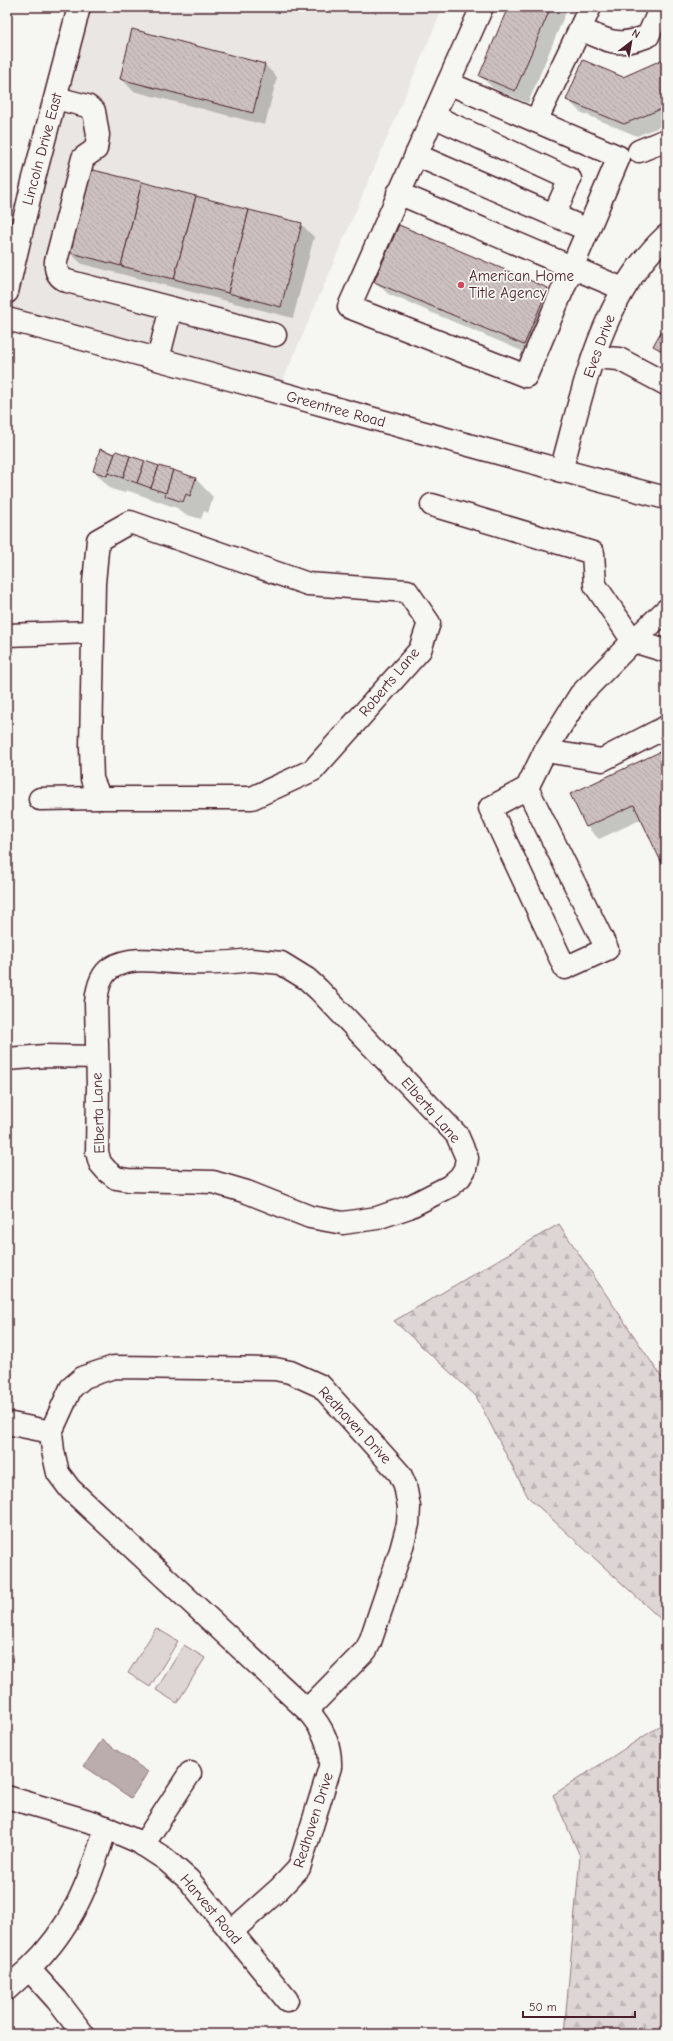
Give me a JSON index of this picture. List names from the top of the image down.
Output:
{
  "streets": {
    "street": [
      "Lincoln Drive East",
      "Eves Drive",
      "Greentree Road",
      "Roberts Lane",
      "Elberta Lane",
      "Redhaven Drive",
      "Harvest Road"
    ]
  },
  "crossings": [
    ["Eves Drive", "Greentree Road"],
    ["Redhaven Drive", "Harvest Road"]
  ],
  "places": ["American Home Title Agency"],
  "scale_bar": "50 m",
  "north": "top right"
}
